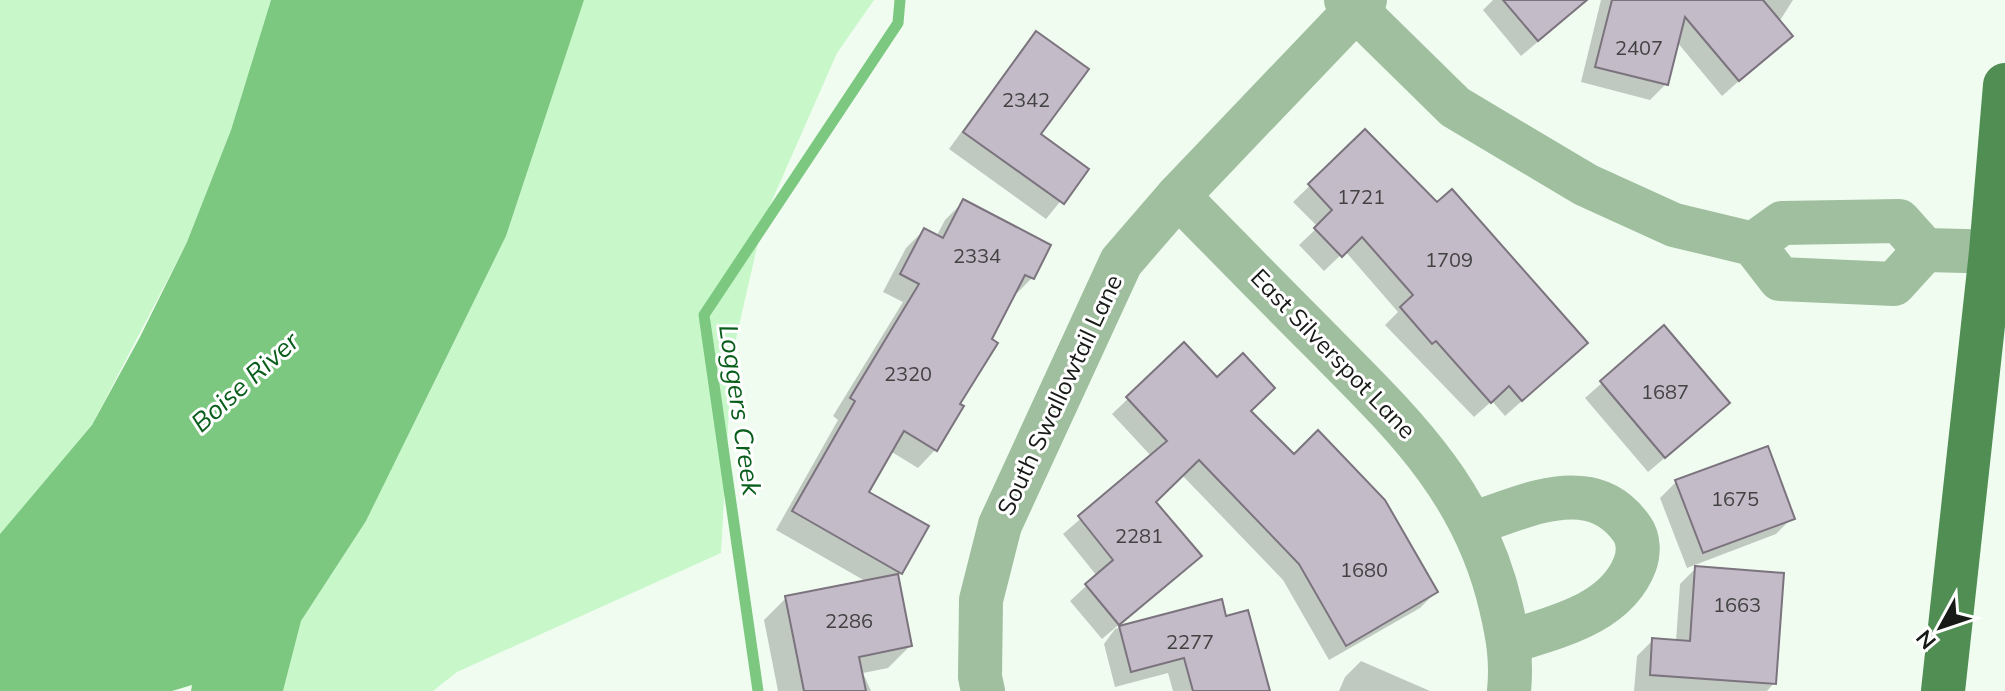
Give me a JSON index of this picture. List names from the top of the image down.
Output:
{
  "streets": {
    "street": ["East Silverspot Lane", "South Swallowtail Lane"]
  },
  "crossings": [
    ["East Silverspot Lane", "South Swallowtail Lane"]
  ],
  "water": ["Boise River", "Loggers Creek"],
  "house_numbers": [
    "2407",
    "2342",
    "1721",
    "2334",
    "1709",
    "2320",
    "1687",
    "1675",
    "2281",
    "1680",
    "1663",
    "2286",
    "2277"
  ],
  "north": "bottom left"
}
